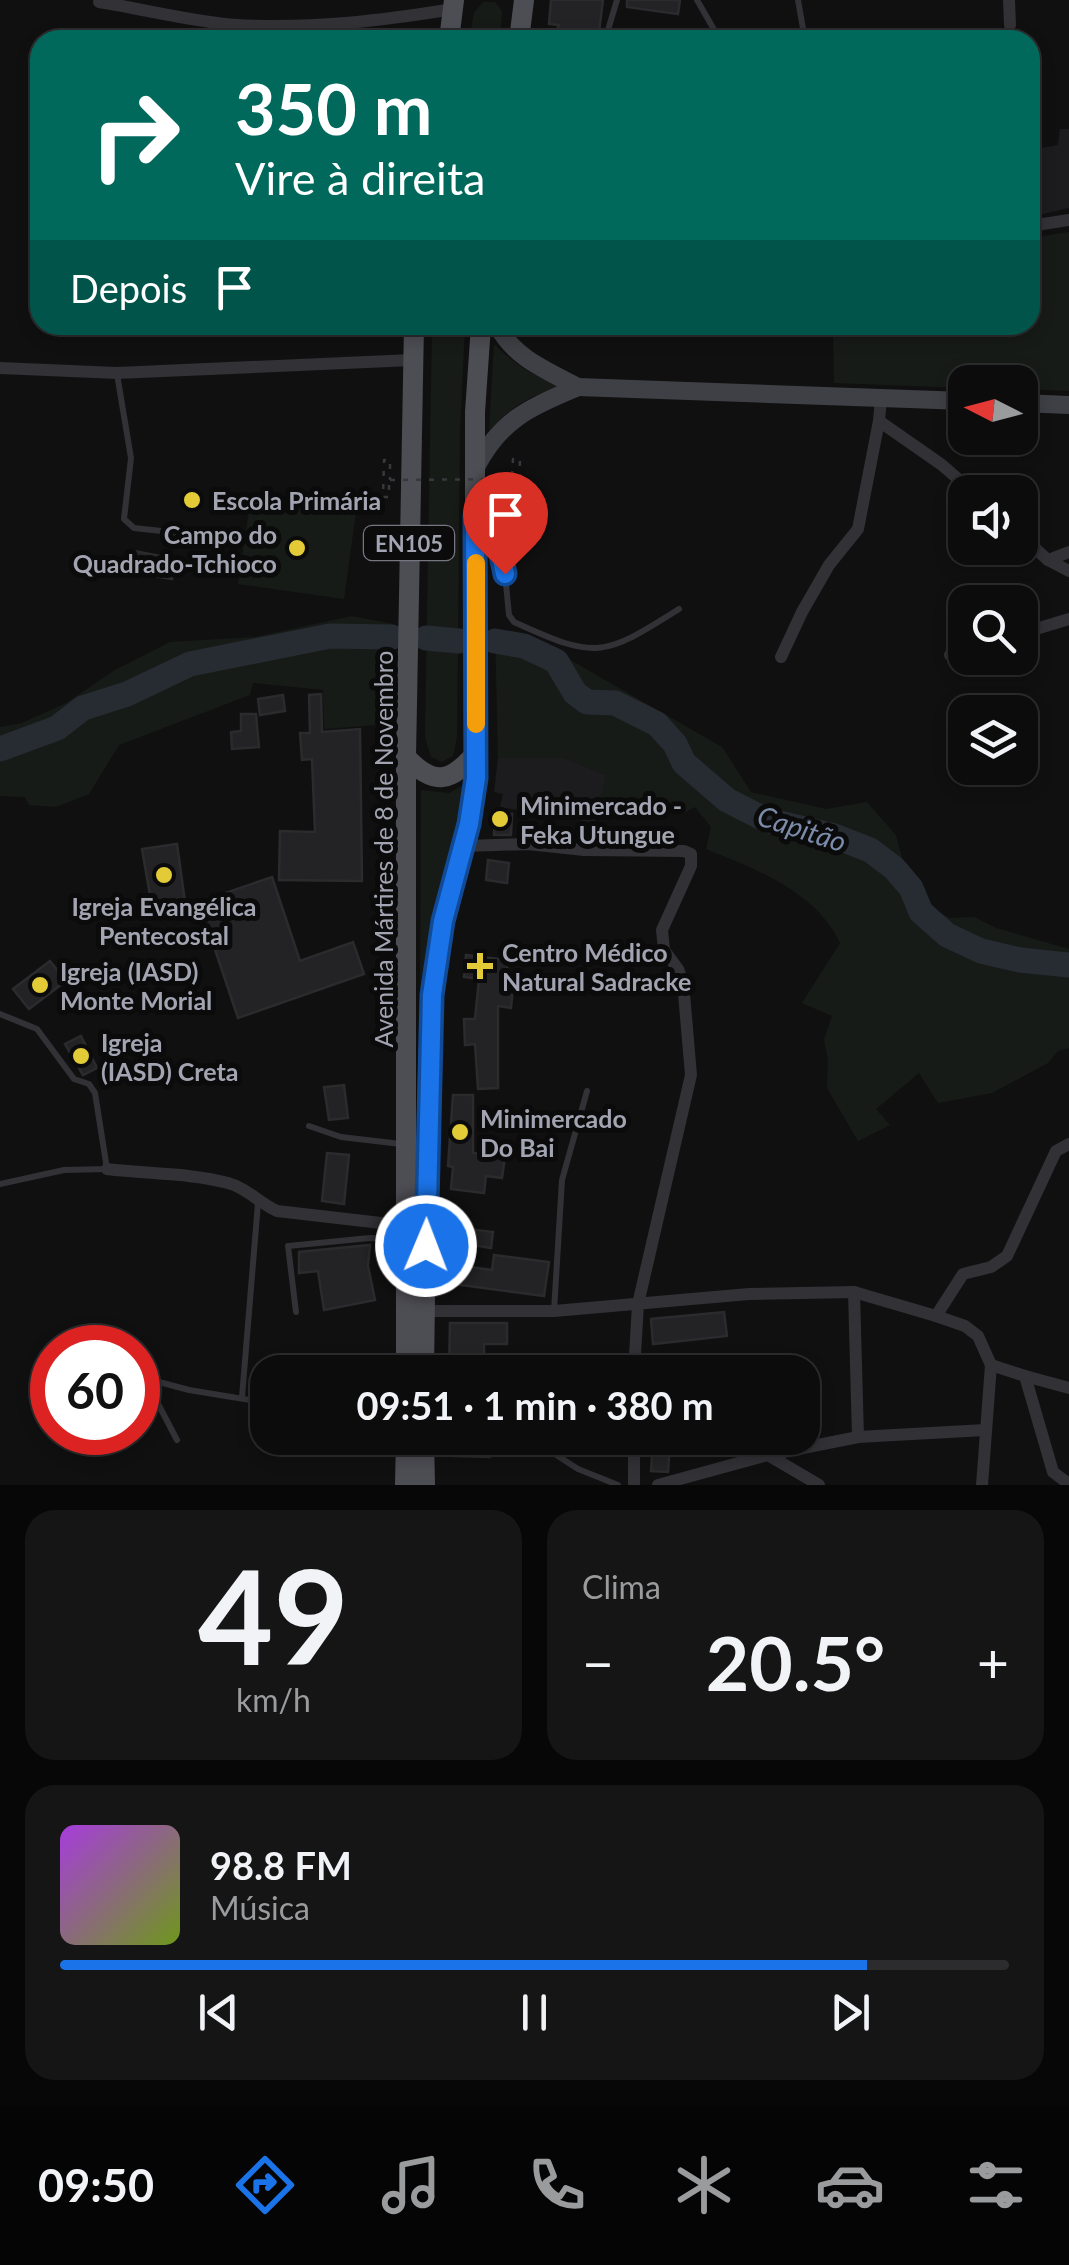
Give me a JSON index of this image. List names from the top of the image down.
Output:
{
  "streets": {
    "main road": ["EN105", "Avenida Mártires de 8 de Novembro"]
  },
  "water": ["Capitão"],
  "places": {
    "other": [
      "Escola Primária",
      "Campo do Quadrado-Tchioco",
      "Minimercado - Feka Utungue",
      "Igreja Evangélica Pentecostal",
      "Igreja (IASD) Monte Morial",
      "Igreja (IASD) Creta",
      "Minimercado Do Bai"
    ],
    "health": ["Centro Médico Natural Sadracke"]
  },
  "north": "left",
  "page": {
    "turn": ["350 m", "Vire à direita"],
    "then": "Depois",
    "limit": "60",
    "trip": "09:51 · 1 min · 380 m",
    "tile": [
      ["49", "km/h"],
      "Clima"
    ],
    "heat": ["−", "20.5°", "+"],
    "song": ["98.8 FM", "Música"],
    "tabs": "09:50"
  }
}
